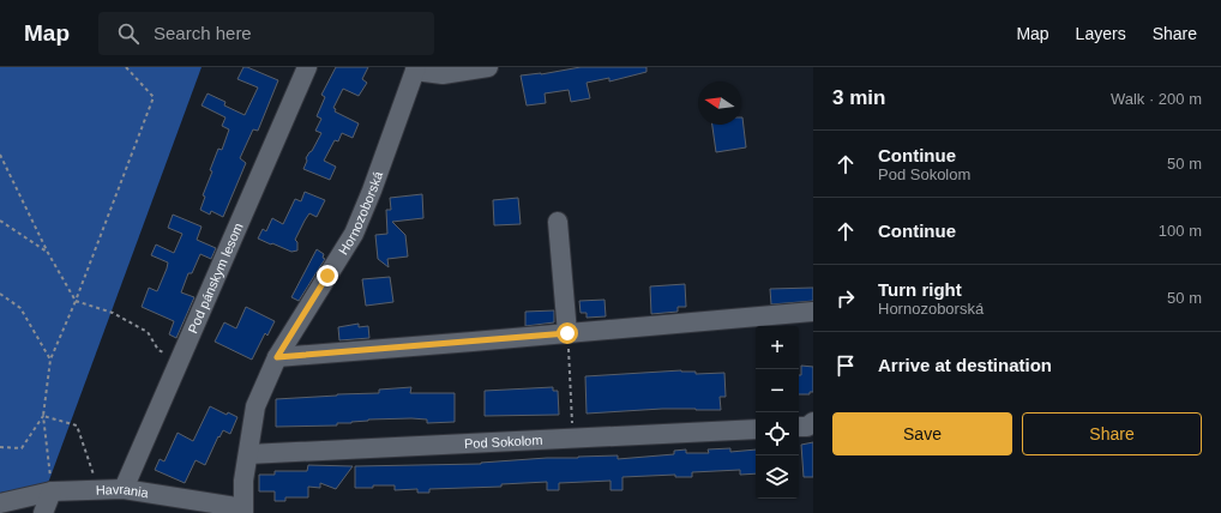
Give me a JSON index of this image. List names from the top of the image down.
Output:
{
  "streets": {
    "street": [
      "Hornozoborská",
      "Pod pánskym lesom",
      "Pod Sokolom",
      "Havrania"
    ]
  },
  "crossings": [
    ["Hornozoborská", "Pod Sokolom"],
    ["Hornozoborská", "Havrania"],
    ["Pod pánskym lesom", "Havrania"]
  ],
  "north": "left",
  "page": {
    "header": "Map",
    "search": "Search here",
    "nav": ["Map", "Layers", "Share"],
    "heading": ["3 min", "Walk · 200 m"],
    "list": [
      ["Continue", "Pod Sokolom", "50 m"],
      ["Continue", "100 m"],
      ["Turn right", "Hornozoborská", "50 m"],
      "Arrive at destination"
    ],
    "map_buttons": ["+", "−"],
    "buttons": ["Save", "Share"]
  }
}
